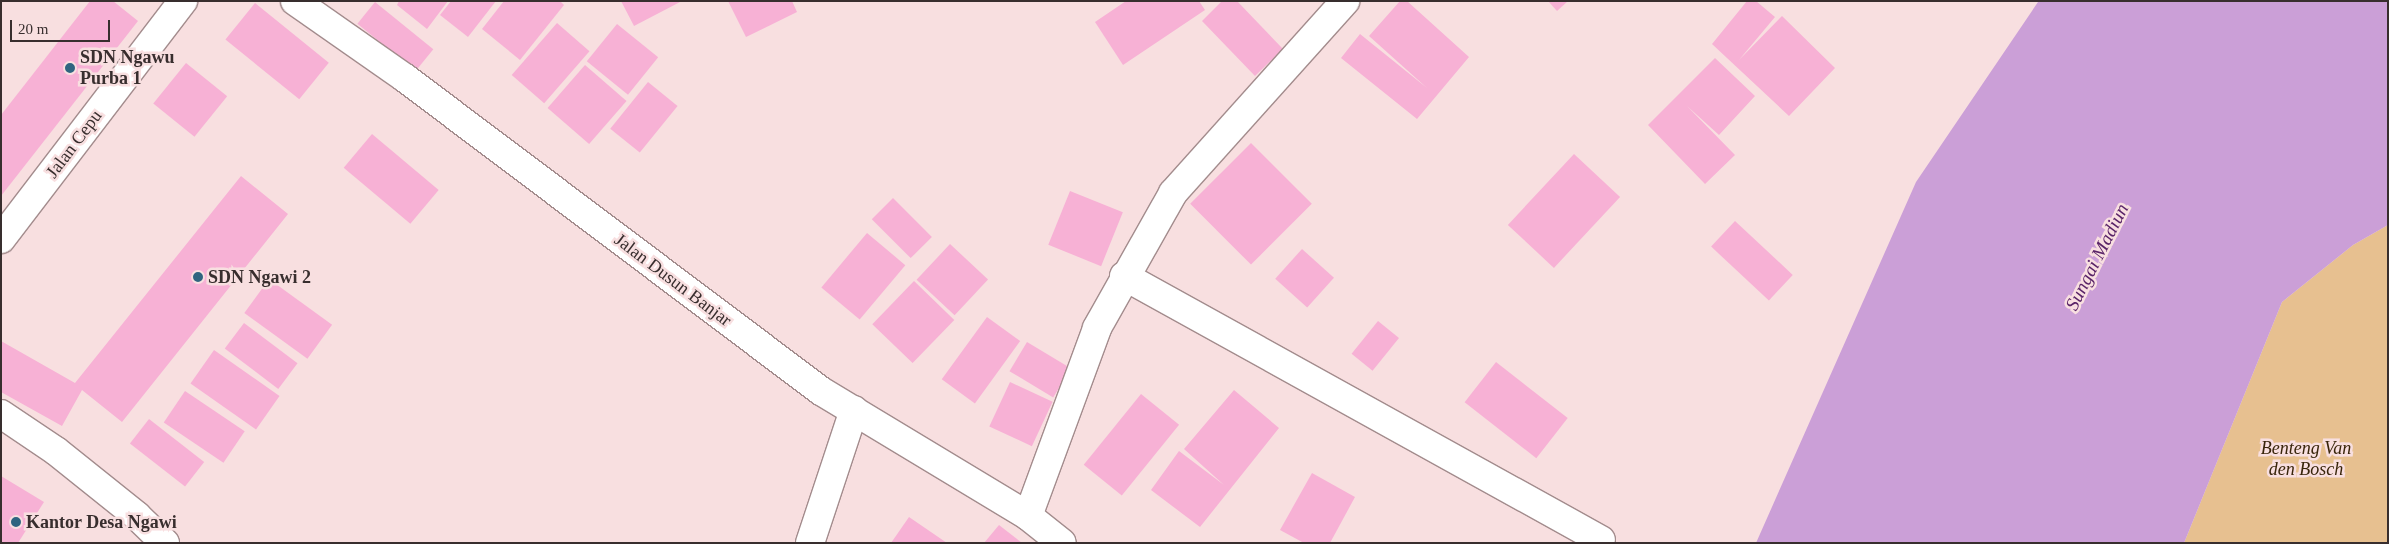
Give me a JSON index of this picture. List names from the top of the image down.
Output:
{
  "streets": {
    "street": ["Jalan Cepu", "Jalan Dusun Banjar"]
  },
  "water": ["Sungai Madiun"],
  "parks": ["Benteng Van den Bosch"],
  "places": ["SDN Ngawu Purba 1", "SDN Ngawi 2", "Kantor Desa Ngawi"],
  "scale_bar": "20 m"
}
